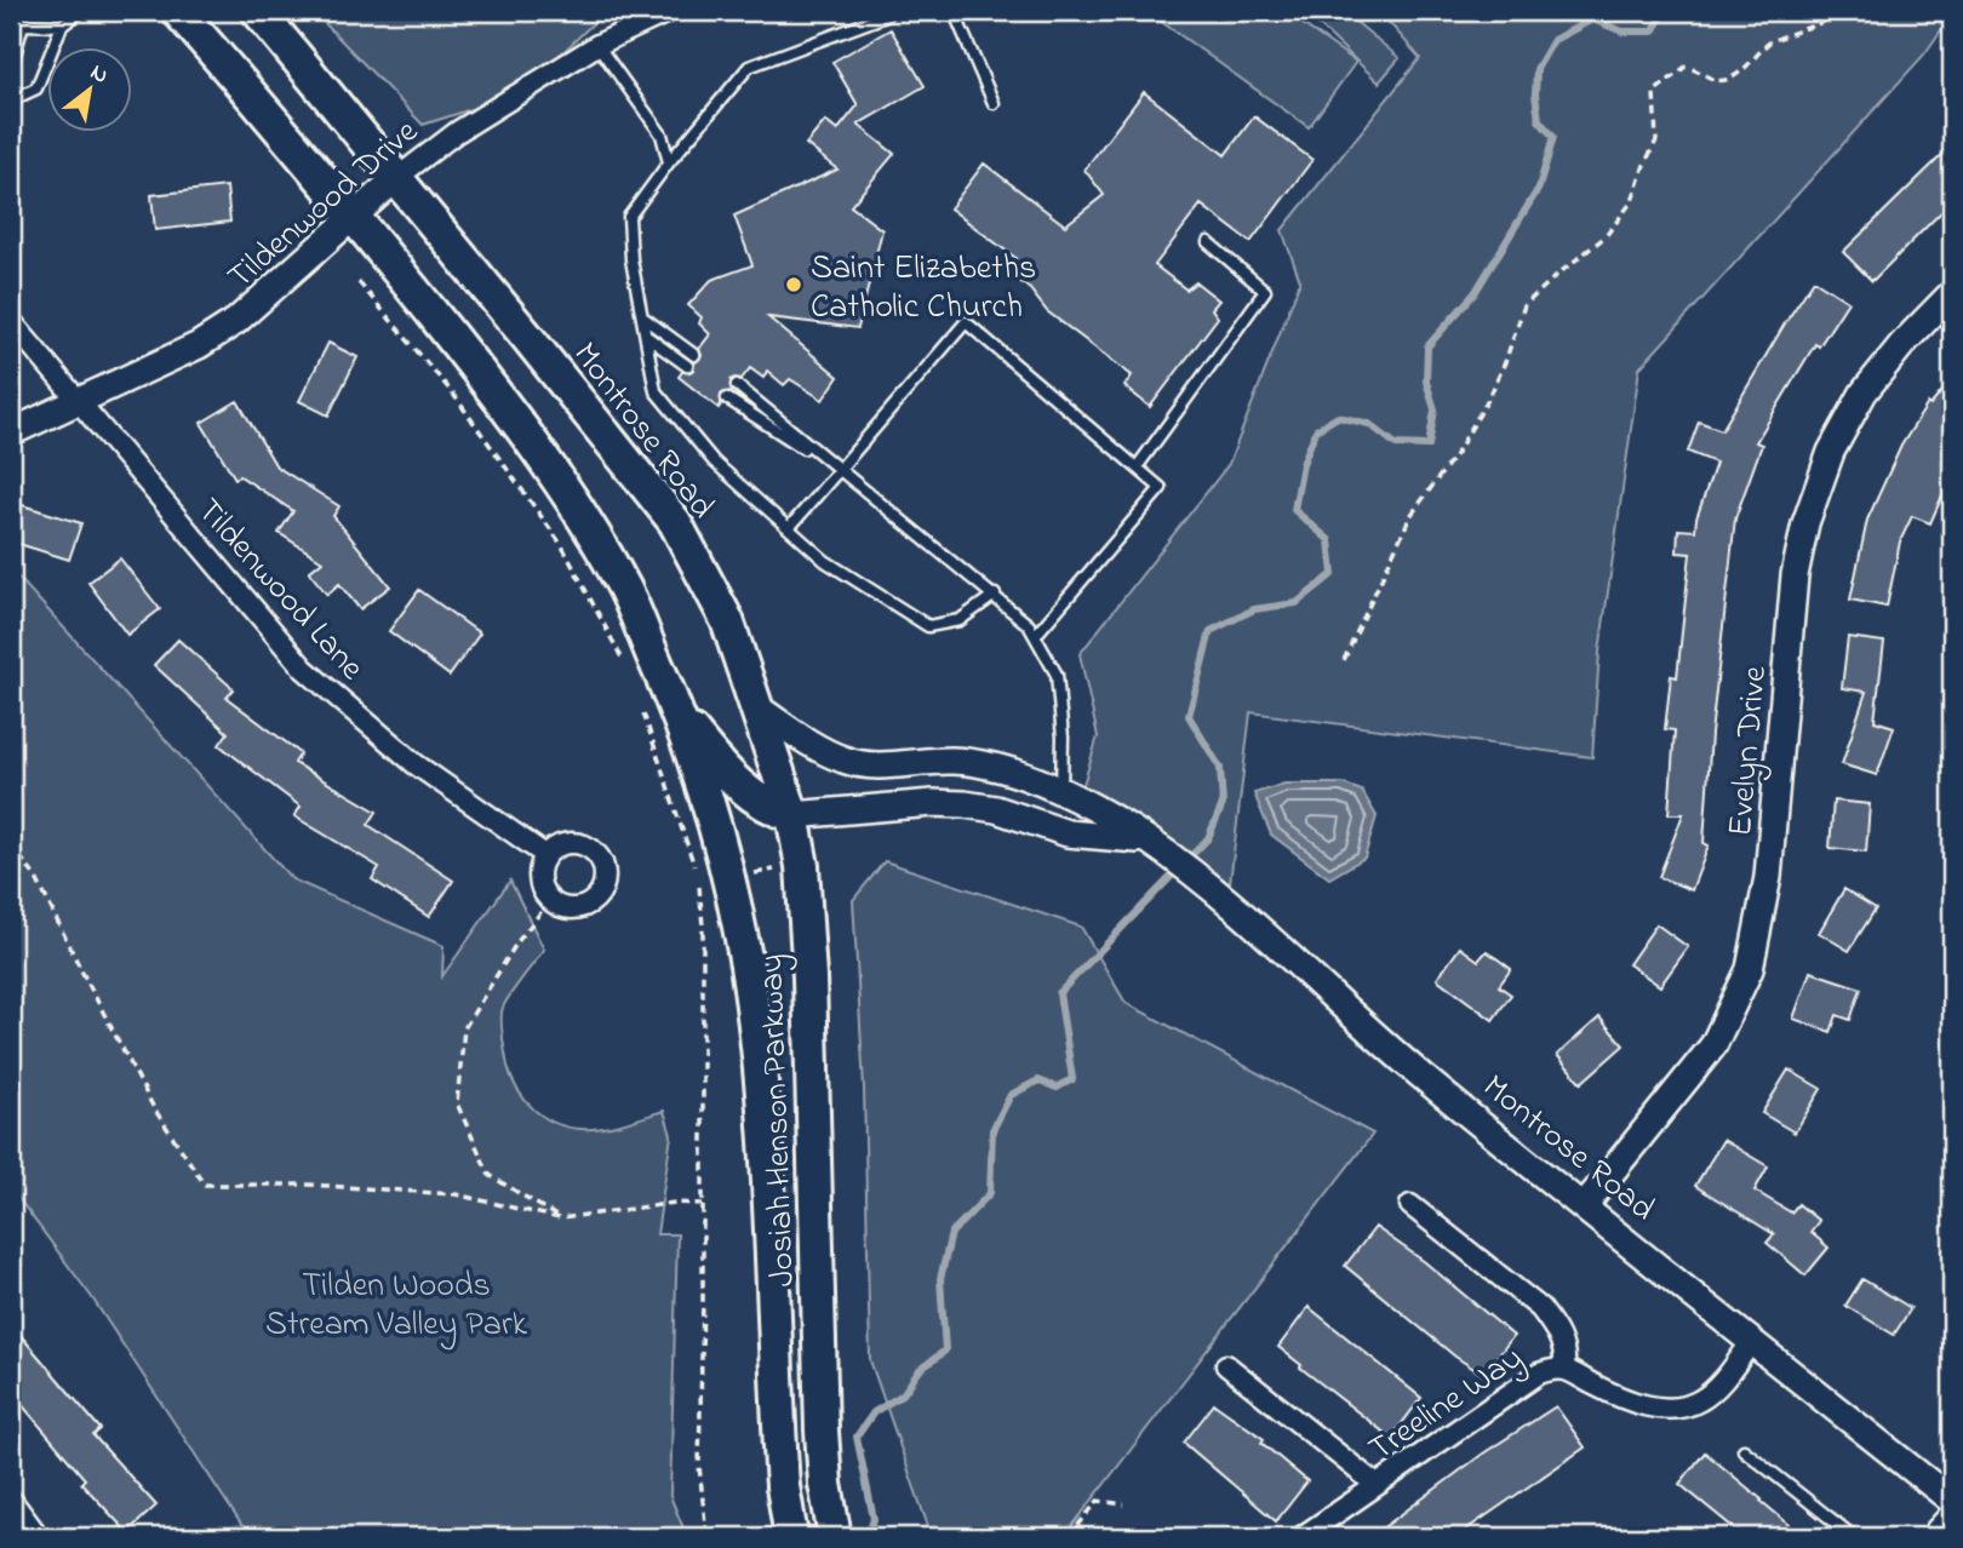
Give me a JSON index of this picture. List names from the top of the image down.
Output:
{
  "streets": {
    "main road": ["Montrose Road", "Josiah Henson Parkway"],
    "street": [
      "Tildenwood Drive",
      "Tildenwood Lane",
      "Evelyn Drive",
      "Treeline Way"
    ]
  },
  "crossings": [
    ["Tildenwood Drive", "Montrose Road"],
    ["Tildenwood Drive", "Tildenwood Lane"],
    ["Montrose Road", "Evelyn Drive"],
    ["Montrose Road", "Josiah Henson Parkway"],
    ["Montrose Road", "Treeline Way"]
  ],
  "parks": ["Tilden Woods Stream Valley Park"],
  "places": ["Saint Elizabeths Catholic Church"],
  "north": "top right"
}
